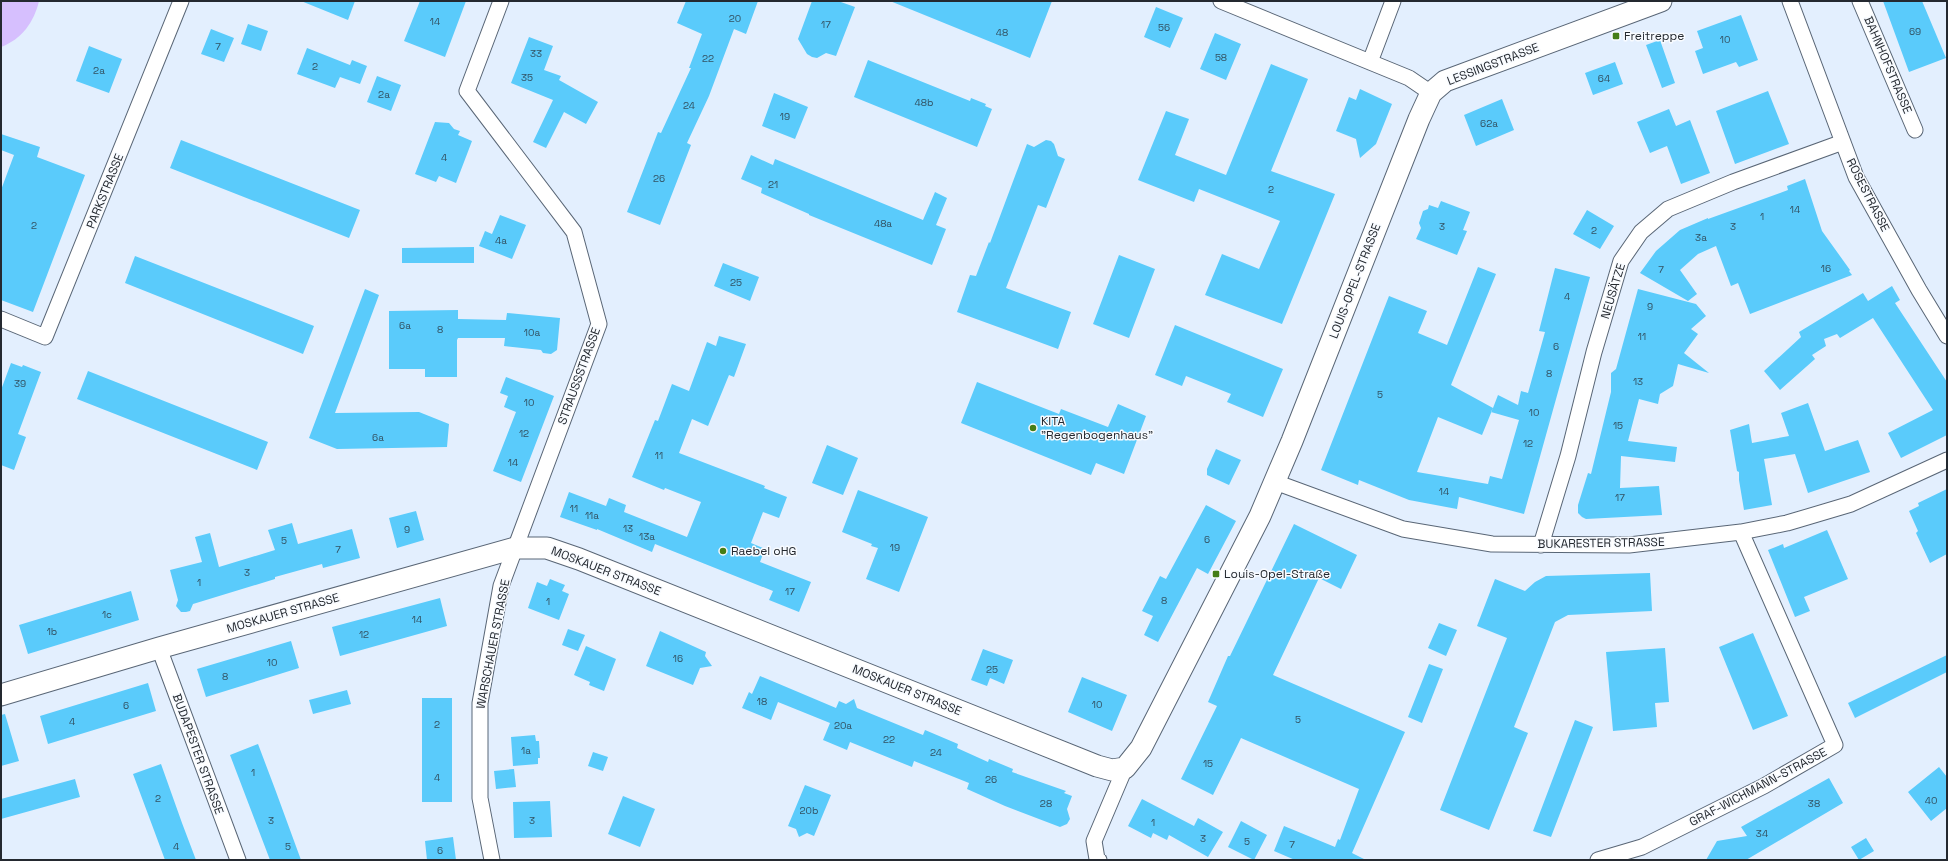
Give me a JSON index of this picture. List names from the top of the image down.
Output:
{
  "streets": {
    "main road": ["LESSINGSTRASSE", "LOUIS-OPEL-STRASSE", "MOSKAUER STRASSE"],
    "street": [
      "BAHNHOFSTRASSE",
      "PARKSTRASSE",
      "ROSESTRASSE",
      "NEUSÄTZE",
      "STRAUSSSTRASSE",
      "BUKARESTER STRASSE",
      "WARSCHAUER STRASSE",
      "BUDAPESTER STRASSE",
      "GRAF-WICHMANN-STRASSE"
    ]
  },
  "crossings": [
    ["LESSINGSTRASSE", "LOUIS-OPEL-STRASSE"],
    ["ROSESTRASSE", "NEUSÄTZE"],
    ["LOUIS-OPEL-STRASSE", "BUKARESTER STRASSE"],
    ["LOUIS-OPEL-STRASSE", "MOSKAUER STRASSE"],
    ["NEUSÄTZE", "BUKARESTER STRASSE"],
    ["STRAUSSSTRASSE", "MOSKAUER STRASSE"],
    ["STRAUSSSTRASSE", "WARSCHAUER STRASSE"],
    ["BUKARESTER STRASSE", "GRAF-WICHMANN-STRASSE"],
    ["MOSKAUER STRASSE", "WARSCHAUER STRASSE"],
    ["MOSKAUER STRASSE", "BUDAPESTER STRASSE"]
  ],
  "places": {
    "transit": ["Freitreppe", "Louis-Opel-Straße"],
    "other": ["KITA \"Regenbogenhaus\"", "Raebel oHG"]
  },
  "house_numbers": [
    "20",
    "14",
    "17",
    "56",
    "69",
    "48",
    "10",
    "7",
    "33",
    "58",
    "22",
    "2",
    "2a",
    "35",
    "64",
    "2a",
    "48b",
    "24",
    "19",
    "62a",
    "4",
    "26",
    "21",
    "2",
    "14",
    "1",
    "48a",
    "2",
    "3",
    "3",
    "2",
    "3a",
    "4a",
    "16",
    "7",
    "25",
    "4",
    "9",
    "6a",
    "8",
    "10a",
    "11",
    "6",
    "8",
    "13",
    "39",
    "5",
    "10",
    "10",
    "15",
    "12",
    "6a",
    "12",
    "11",
    "14",
    "14",
    "17",
    "11",
    "11a",
    "13",
    "9",
    "13a",
    "6",
    "5",
    "19",
    "7",
    "3",
    "1",
    "17",
    "8",
    "1",
    "1c",
    "14",
    "1b",
    "12",
    "16",
    "10",
    "25",
    "8",
    "18",
    "10",
    "6",
    "5",
    "4",
    "2",
    "20a",
    "22",
    "1a",
    "24",
    "15",
    "1",
    "4",
    "26",
    "2",
    "40",
    "28",
    "38",
    "20b",
    "3",
    "3",
    "1",
    "34",
    "3",
    "5",
    "7",
    "4",
    "5",
    "6"
  ]
}
